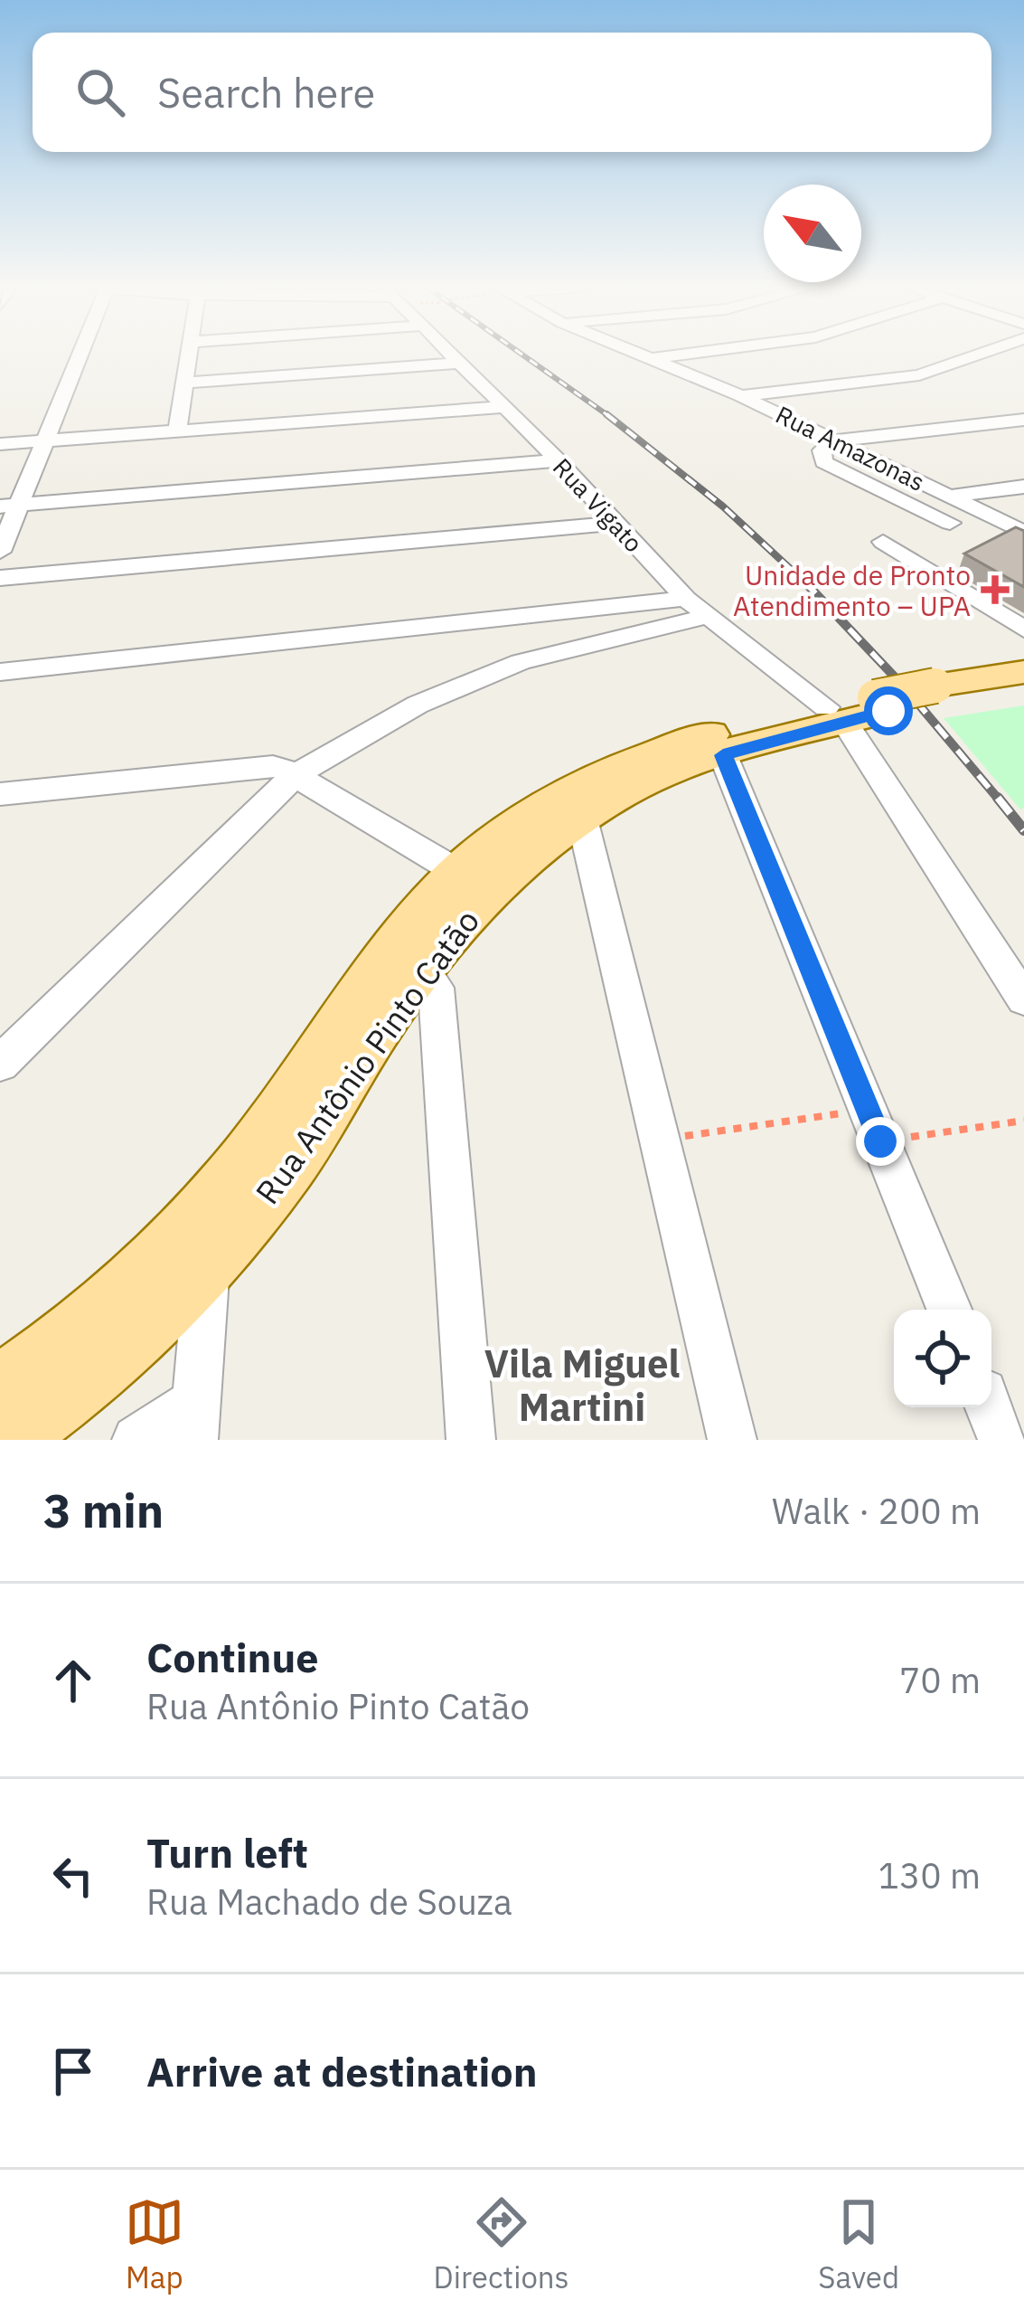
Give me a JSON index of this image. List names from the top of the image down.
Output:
{
  "streets": {
    "main road": ["Rua Antônio Pinto Catão"],
    "street": ["Rua Amazonas", "Rua Vigato"]
  },
  "crossings": [
    ["Rua Vigato", "Rua Antônio Pinto Catão"]
  ],
  "districts": ["Vila Miguel Martini"],
  "places": {
    "health": ["Unidade de Pronto Atendimento – UPA"]
  },
  "north": "top left",
  "page": {
    "search": "Search here",
    "heading": ["3 min", "Walk · 200 m"],
    "list": [
      ["Continue", "Rua Antônio Pinto Catão", "70 m"],
      ["Turn left", "Rua Machado de Souza", "130 m"],
      "Arrive at destination"
    ],
    "nav": ["Map", "Directions", "Saved"]
  }
}
